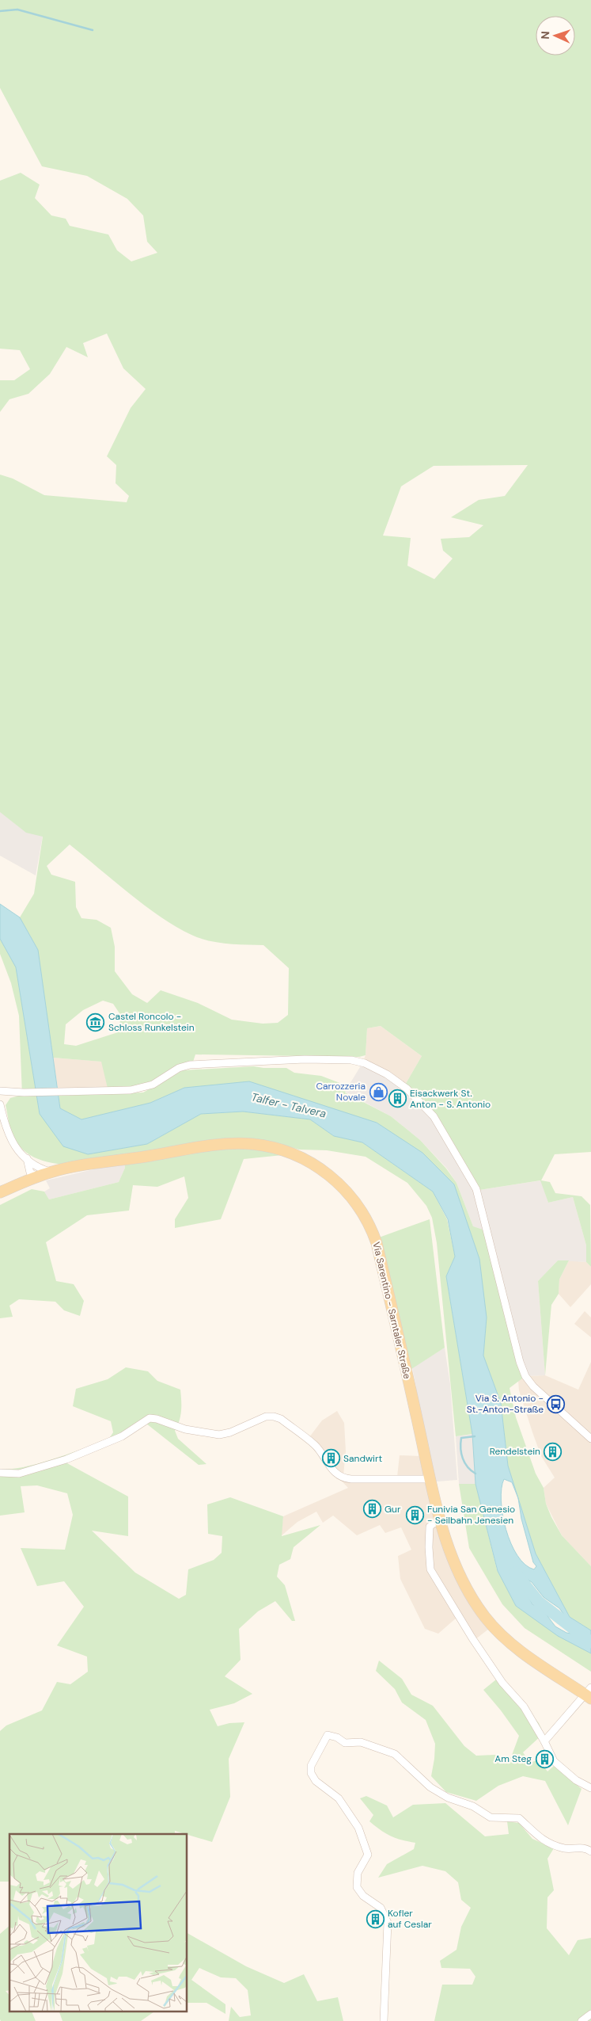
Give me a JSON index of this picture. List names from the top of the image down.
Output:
{
  "streets": {
    "main road": ["Via Sarentino - Sarntaler Straße"]
  },
  "water": ["Talfer - Talvera"],
  "places": {
    "museum": ["Castel Roncolo - Schloss Runkelstein"],
    "shop": ["Carrozzeria Novale"],
    "building": [
      "Eisackwerk St. Anton - S. Antonio",
      "Rendelstein",
      "Sandwirt",
      "Gur",
      "Funivia San Genesio - Seilbahn Jenesien",
      "Am Steg",
      "Kofler auf Ceslar"
    ],
    "bus stop": ["Via S. Antonio - St.-Anton-Straße"]
  },
  "north": "left"
}
